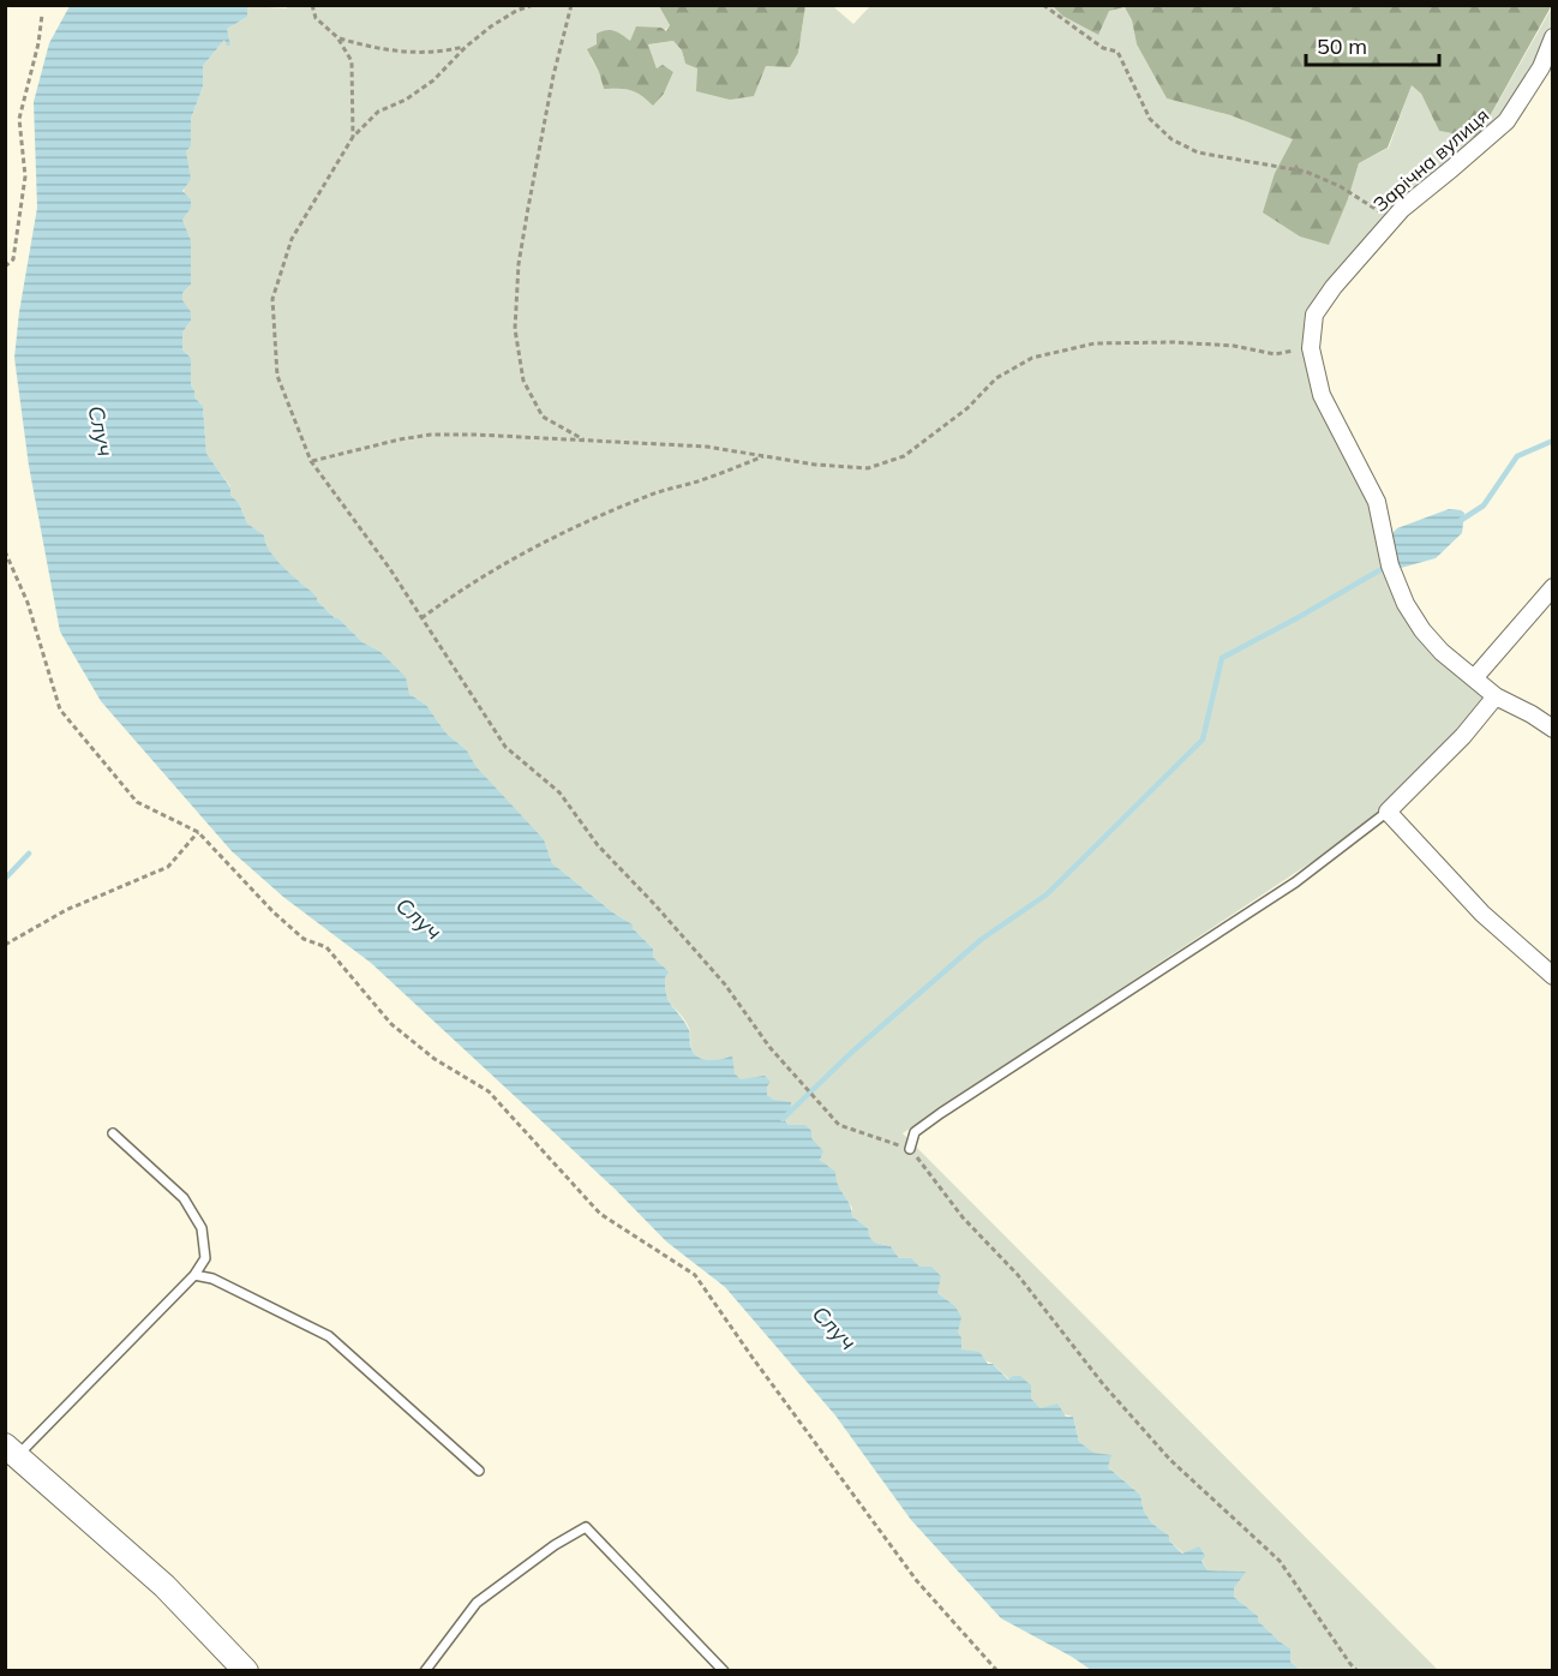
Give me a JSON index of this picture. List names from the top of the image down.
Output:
{
  "streets": {
    "street": ["Зарічна вулиця"]
  },
  "water": ["Случ"],
  "scale_bar": "50 m"
}
